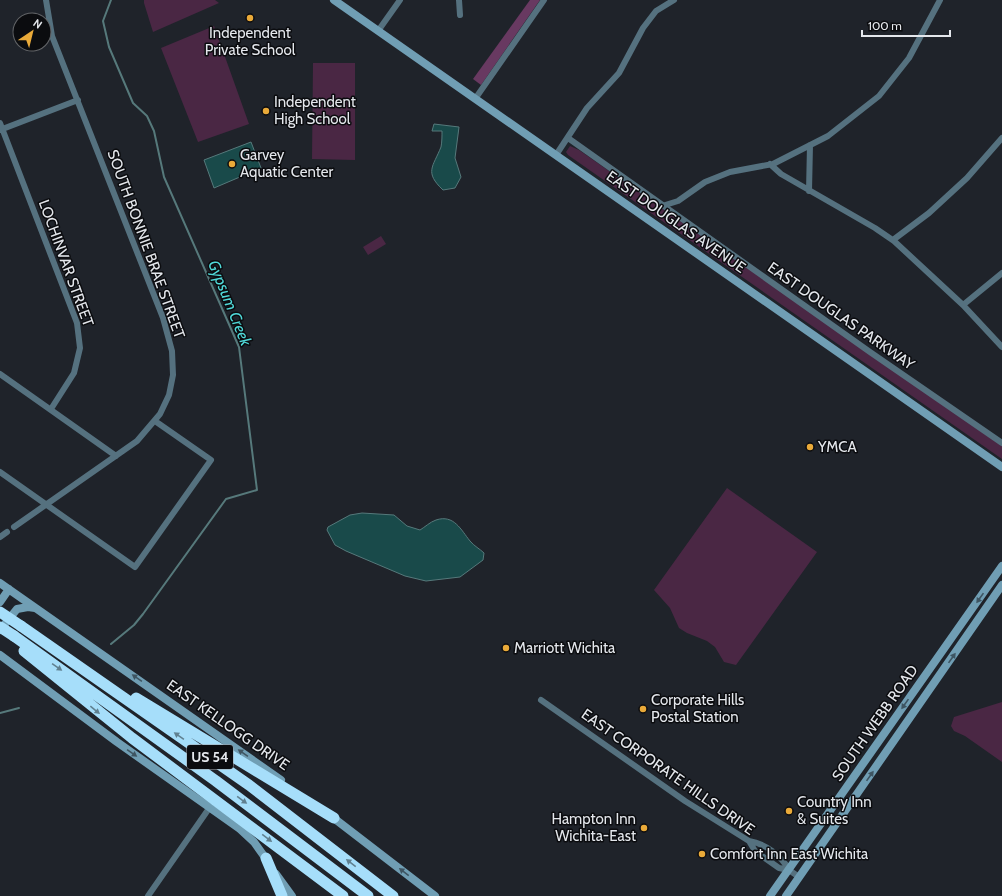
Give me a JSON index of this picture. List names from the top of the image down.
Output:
{
  "streets": {
    "highway": ["US 54"],
    "main road": ["EAST DOUGLAS AVENUE", "SOUTH WEBB ROAD", "EAST KELLOGG DRIVE"],
    "street": [
      "SOUTH BONNIE BRAE STREET",
      "LOCHINVAR STREET",
      "EAST DOUGLAS PARKWAY",
      "EAST CORPORATE HILLS DRIVE"
    ]
  },
  "crossings": [
    ["SOUTH WEBB ROAD", "EAST CORPORATE HILLS DRIVE"]
  ],
  "water": ["Gypsum Creek"],
  "places": [
    "Independent Private School",
    "Independent High School",
    "Garvey Aquatic Center",
    "YMCA",
    "Marriott Wichita",
    "Corporate Hills Postal Station",
    "Country Inn & Suites",
    "Hampton Inn Wichita-East",
    "Comfort Inn East Wichita"
  ],
  "scale_bar": "100 m",
  "north": "top right"
}
